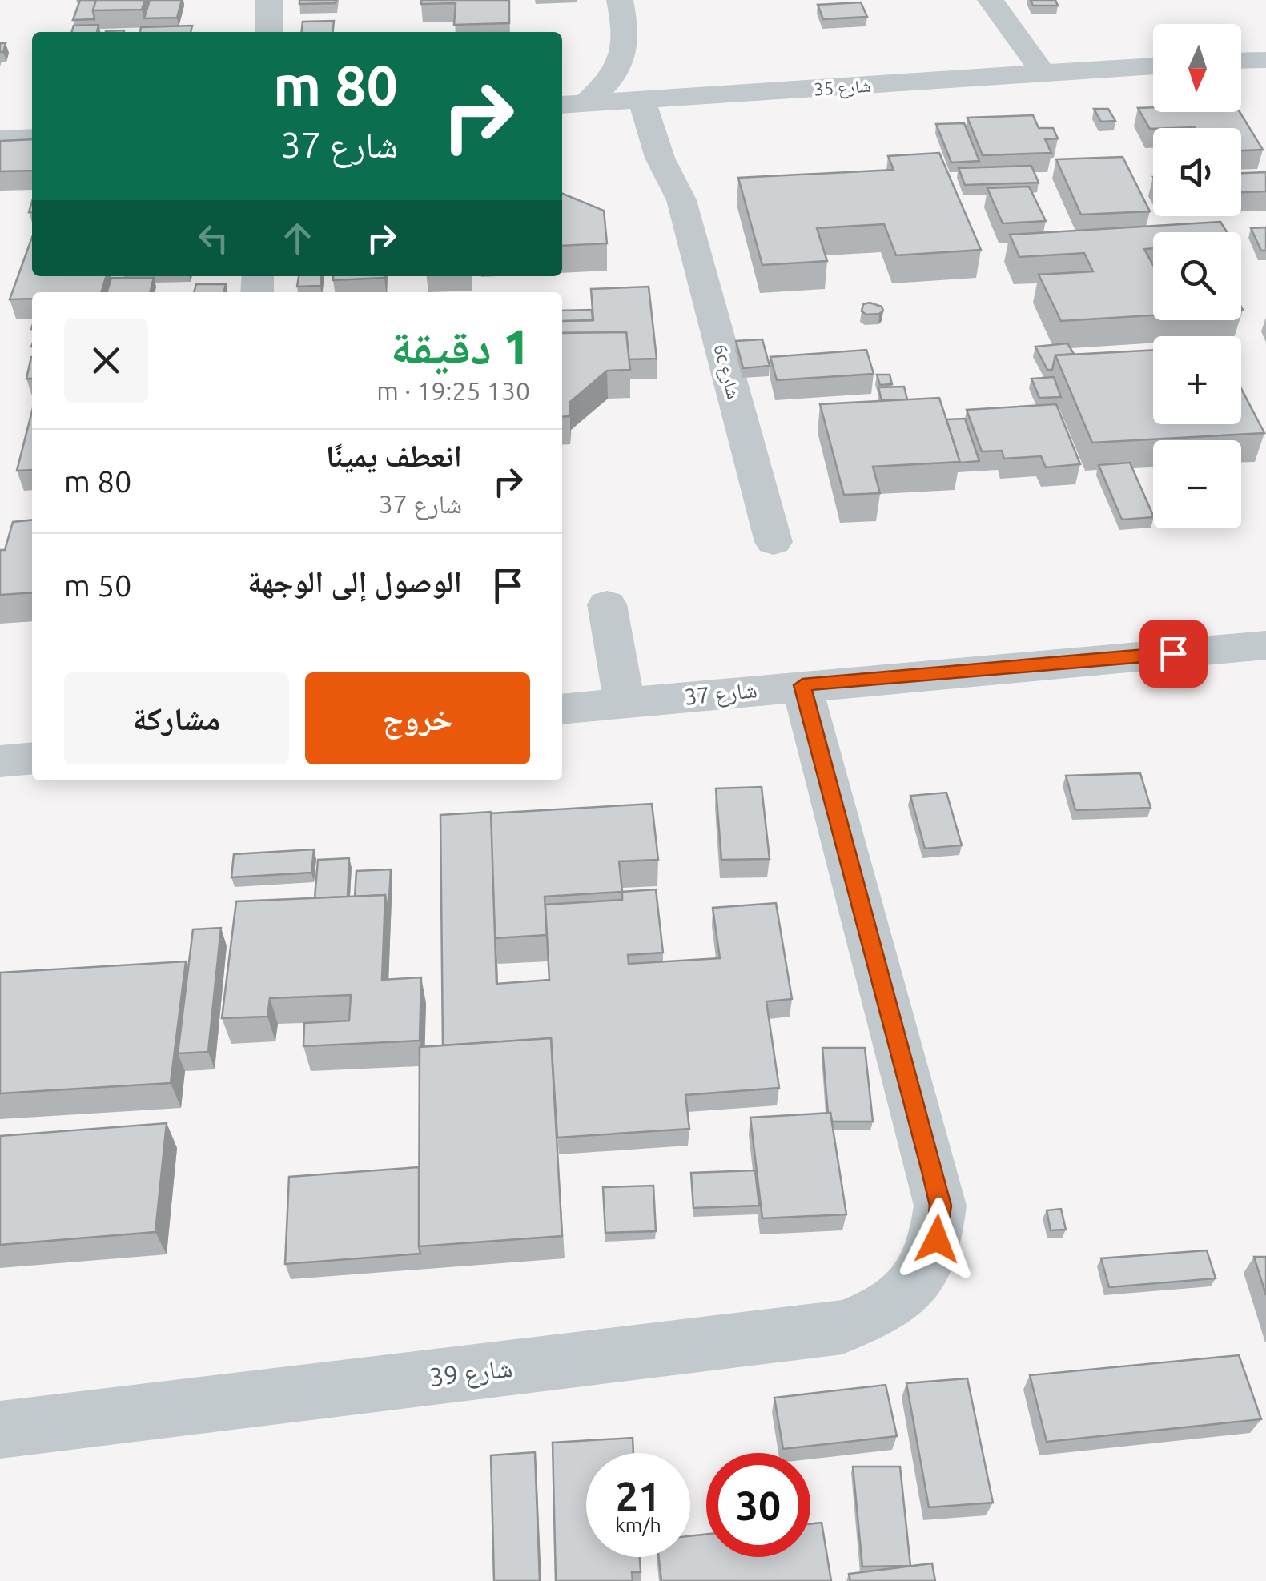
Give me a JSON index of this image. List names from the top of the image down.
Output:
{
  "streets": {
    "street": [
      "شارع 35",
      "6c شارع",
      "شارع 37",
      "شارع 39"
    ]
  },
  "crossings": [
    ["شارع 35", "6c شارع"],
    ["شارع 37", "شارع 39"]
  ],
  "north": "bottom",
  "page": {
    "map_buttons": ["+", "−"],
    "turn": ["80 m", "شارع 37"],
    "heading": ["1 دقيقة", "130 m · 19:25"],
    "list": [
      {
        "name": "انعطف يمينًا",
        "note": "شارع 37",
        "value": "80 m"
      },
      {
        "name": "الوصول إلى الوجهة",
        "value": "50 m"
      }
    ],
    "buttons": ["خروج", "مشاركة"],
    "speed": "21 km/h",
    "limit": "30"
  }
}
